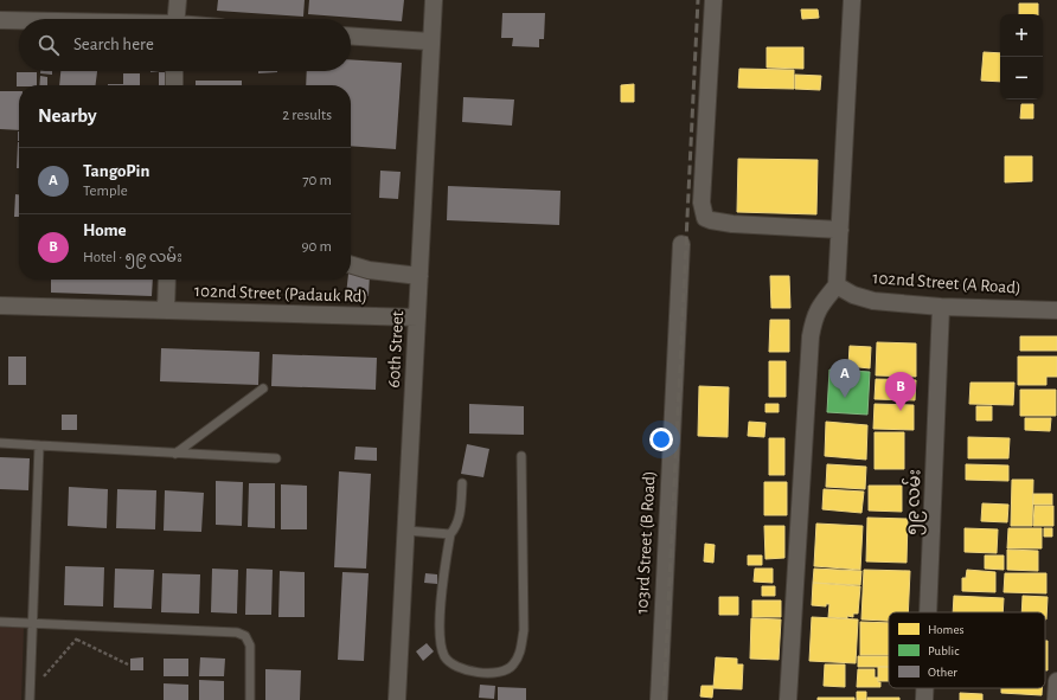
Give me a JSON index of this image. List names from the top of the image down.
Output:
{
  "streets": {
    "street": [
      "102nd Street (A Road)",
      "102nd Street (Padauk Rd)",
      "60th Street",
      "၅၉ လမ်း",
      "103rd Street (B Road)"
    ]
  },
  "crossings": [
    ["102nd Street (A Road)", "၅၉ လမ်း"],
    ["102nd Street (Padauk Rd)", "60th Street"]
  ],
  "legend": ["Homes", "Public", "Other"],
  "page": {
    "map_buttons": ["+", "−"],
    "search": "Search here",
    "heading": ["Nearby", "2 results"],
    "list": [
      {
        "mark": "A",
        "name": "TangoPin",
        "note": "Temple",
        "value": "70 m"
      },
      {
        "mark": "B",
        "name": "Home",
        "note": "Hotel · ၅၉ လမ်း",
        "value": "90 m"
      }
    ],
    "pins": ["A", "B"]
  }
}
